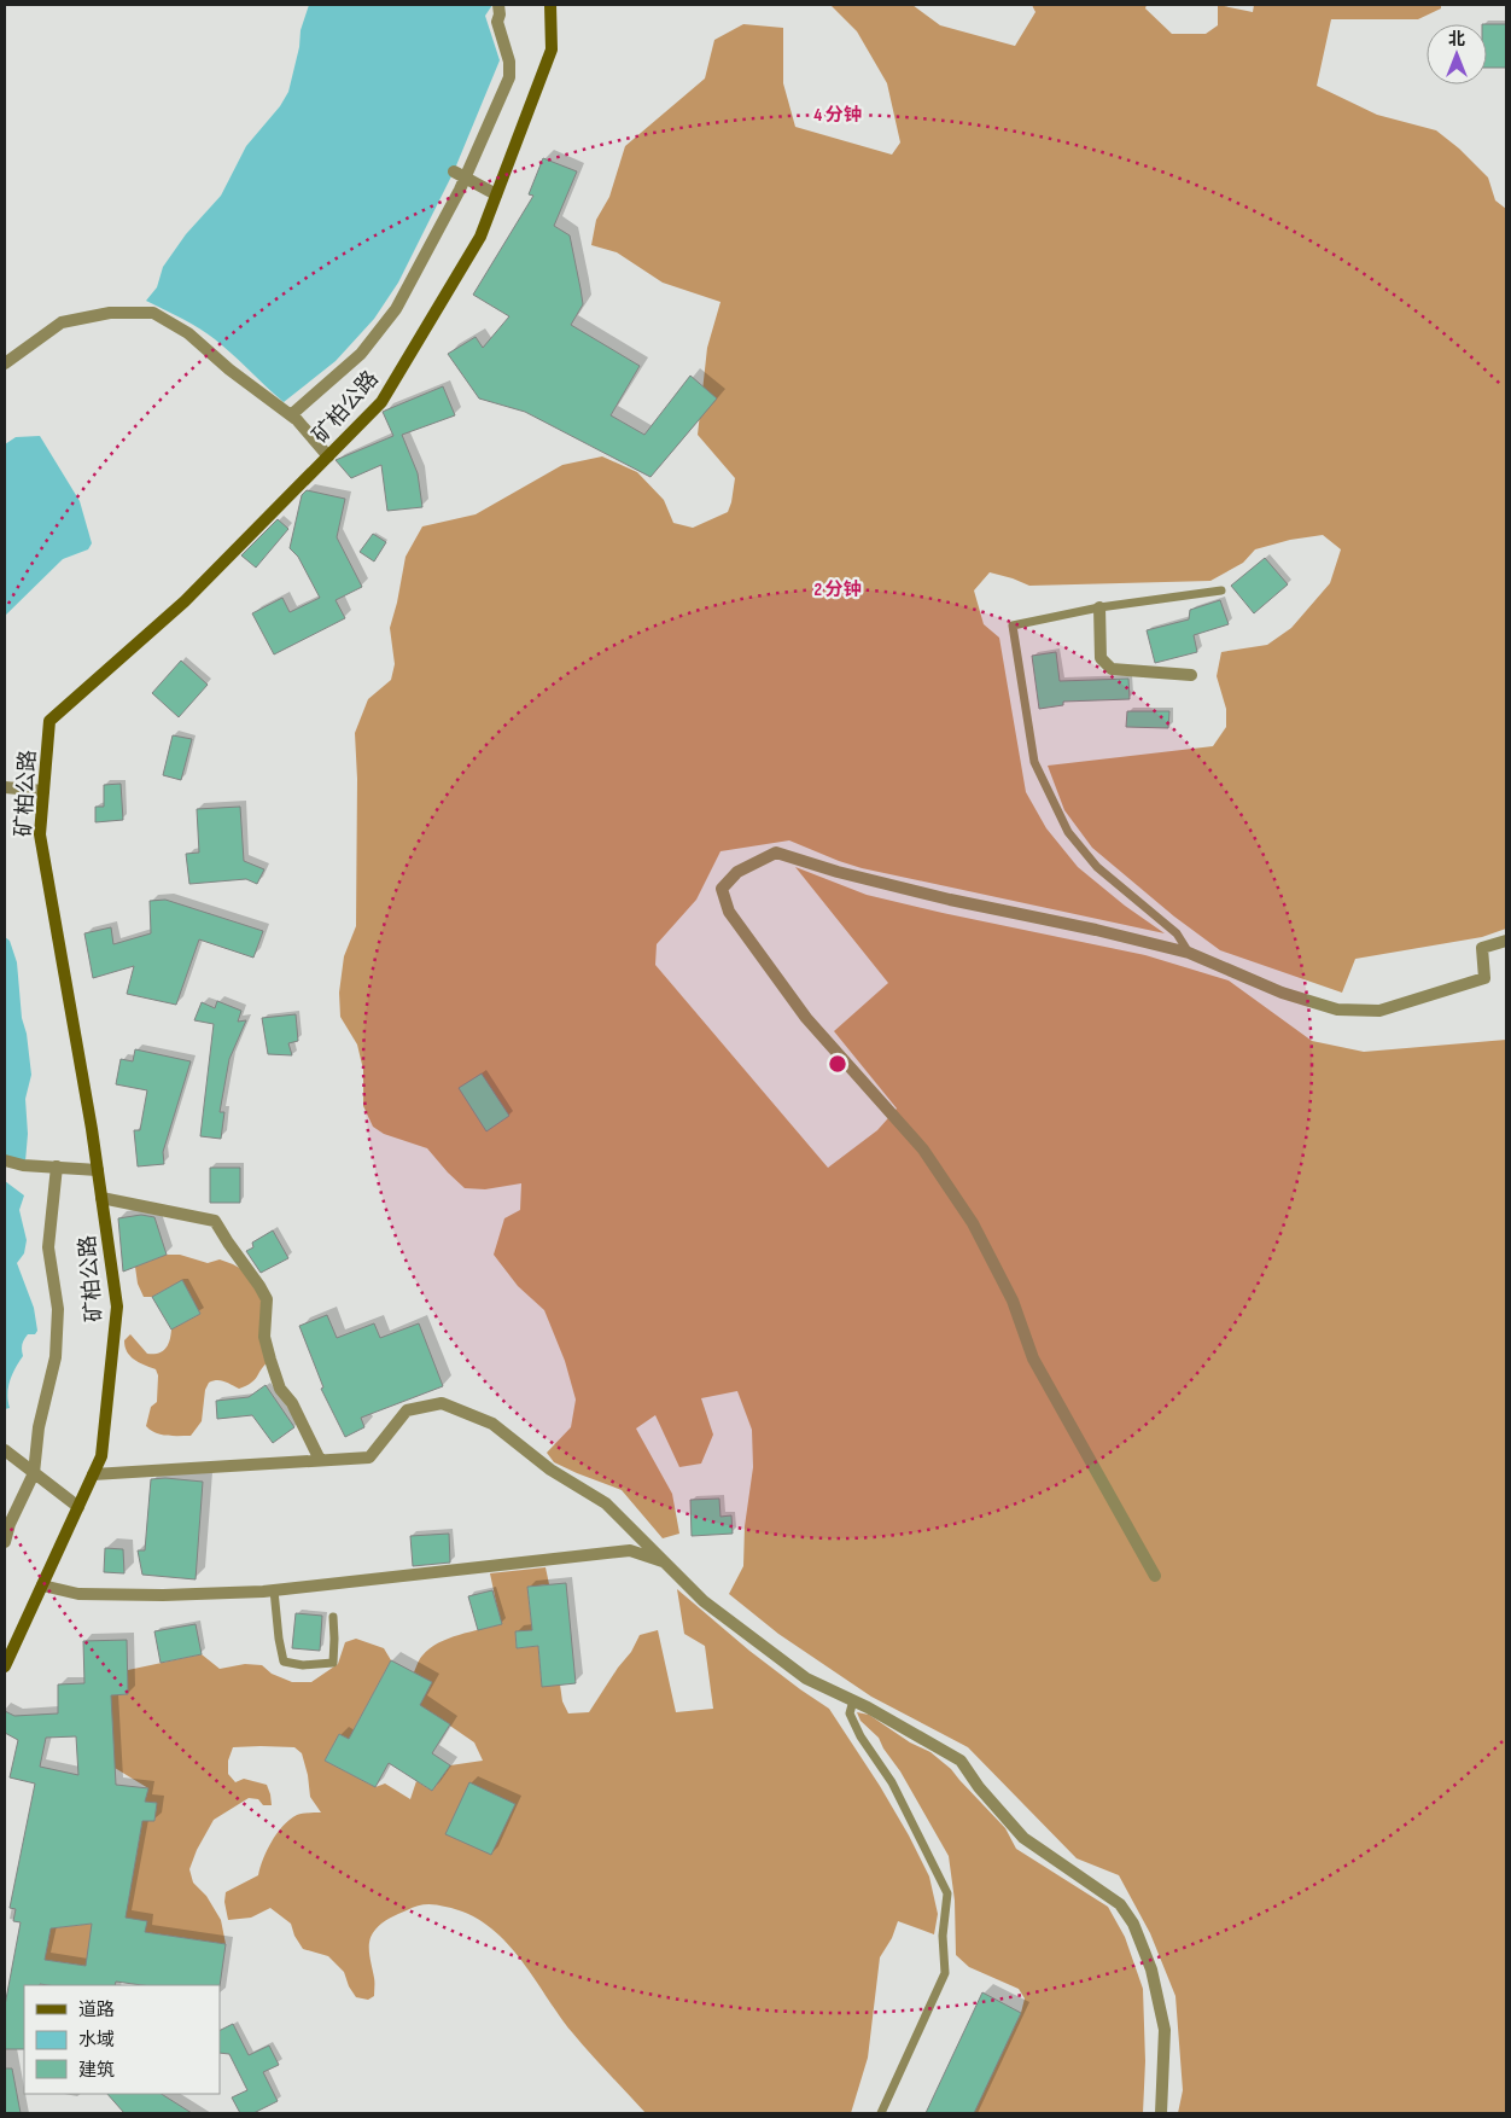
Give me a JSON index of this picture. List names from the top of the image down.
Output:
{
  "streets": {
    "street": ["矿柏公路"]
  },
  "legend": ["道路", "水域", "建筑"],
  "north": "top",
  "rings": ["4 分钟", "2 分钟"]
}
